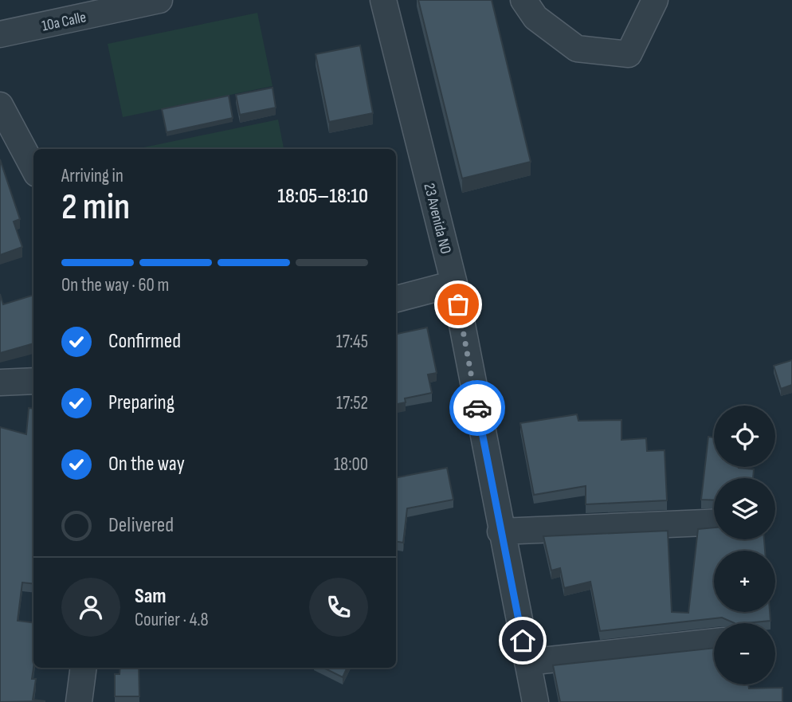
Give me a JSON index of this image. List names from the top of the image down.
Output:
{
  "streets": {
    "street": ["10a Calle", "23 Avenida NO"]
  },
  "page": {
    "heading": ["2 min", "Arriving in", "18:05–18:10"],
    "panel": ["Sam", "Courier · 4.8"],
    "bar": "On the way · 60 m",
    "list": [
      ["Confirmed", "17:45"],
      ["Preparing", "17:52"],
      ["On the way", "18:00"],
      "Delivered"
    ],
    "map_buttons": ["+", "−"]
  }
}
